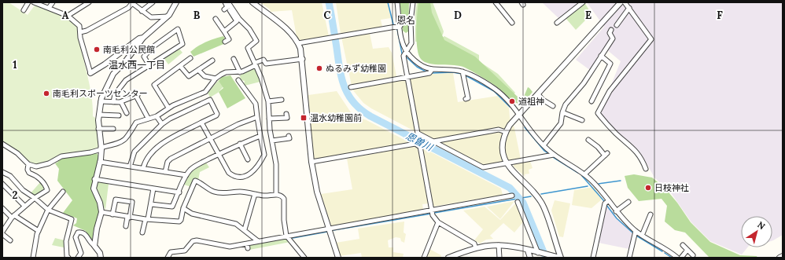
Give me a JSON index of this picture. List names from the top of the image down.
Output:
{
  "districts": ["恩名", "温水西一丁目"],
  "water": ["恩曽川"],
  "places": {
    "other": [
      "南毛利公民館",
      "ぬるみず幼稚園",
      "南毛利スポーツセンター",
      "道祖神",
      "日枝神社"
    ],
    "transit": ["温水幼稚園前"]
  },
  "north": "top right",
  "grid": {
    "columns": [
      "A",
      "B",
      "C",
      "D",
      "E",
      "F"
    ],
    "rows": ["1", "2"]
  }
}
